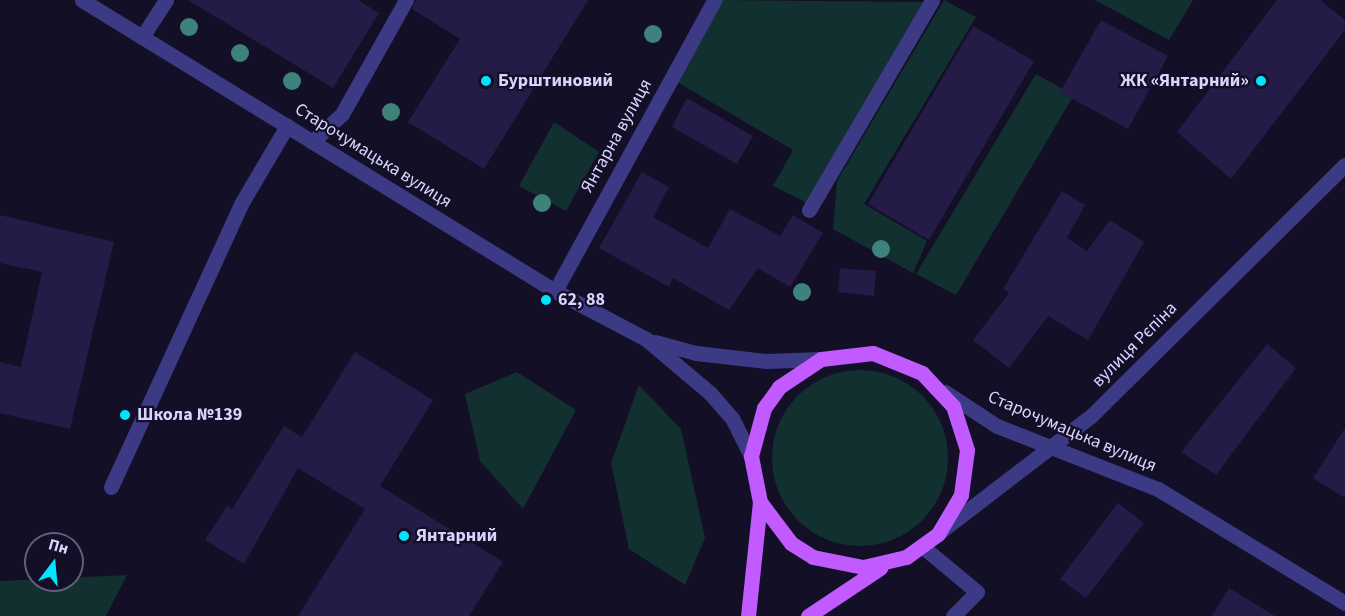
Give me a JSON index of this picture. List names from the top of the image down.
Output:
{
  "streets": {
    "main road": ["Старочумацька вулиця"],
    "street": ["Янтарна вулиця", "вулиця Рєпіна"]
  },
  "crossings": [
    ["Янтарна вулиця", "Старочумацька вулиця"],
    ["Старочумацька вулиця", "вулиця Рєпіна"]
  ],
  "places": [
    "Бурштиновий",
    "ЖК «Янтарний»",
    "62, 88",
    "Школа №139",
    "Янтарний"
  ],
  "north": "top"
}
